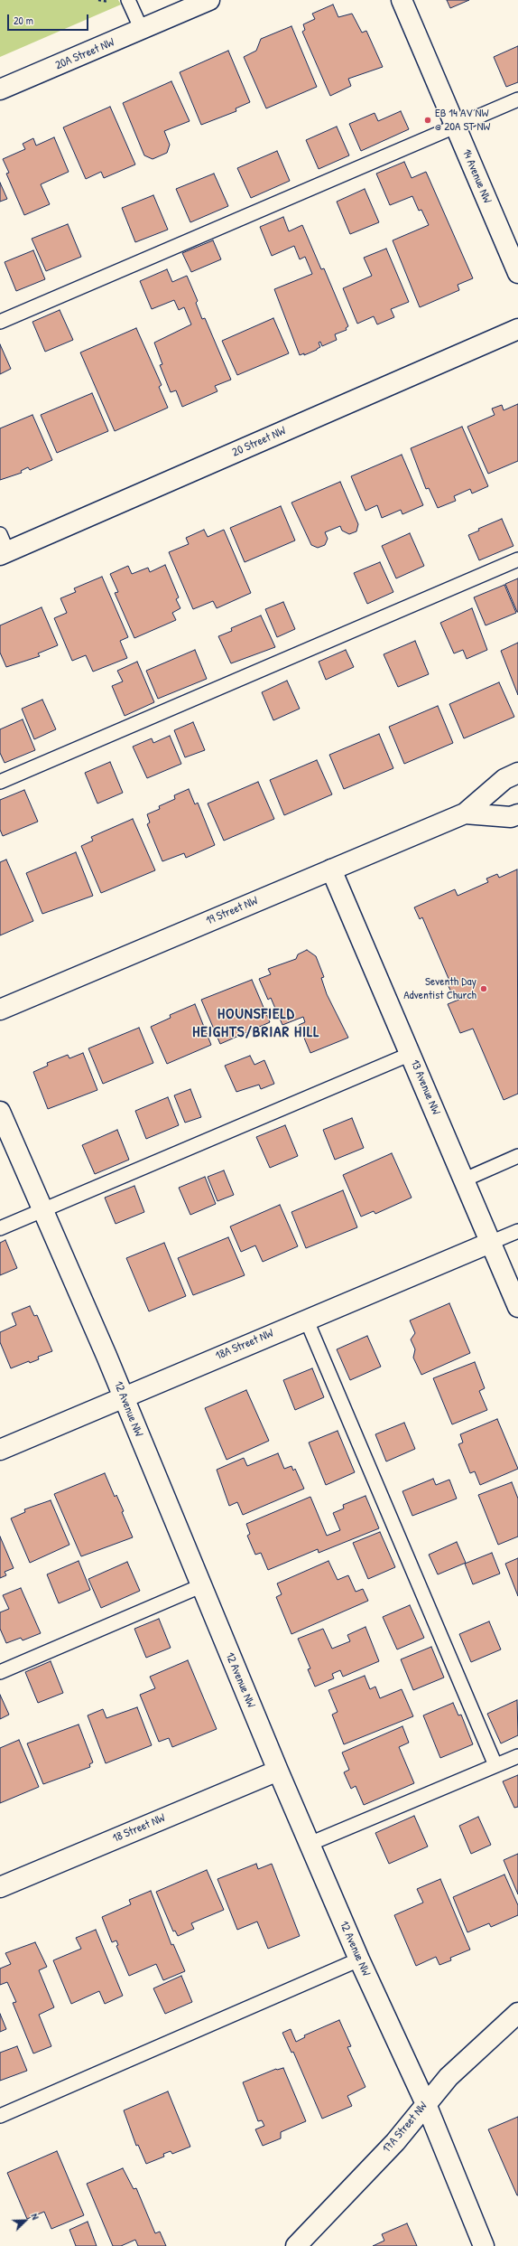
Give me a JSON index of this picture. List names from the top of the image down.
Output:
{
  "streets": {
    "street": [
      "20A Street NW",
      "14 Avenue NW",
      "20 Street NW",
      "19 Street NW",
      "13 Avenue NW",
      "18A Street NW",
      "12 Avenue NW",
      "18 Street NW",
      "17A Street NW"
    ]
  },
  "crossings": [
    ["19 Street NW", "13 Avenue NW"],
    ["13 Avenue NW", "18A Street NW"],
    ["18A Street NW", "12 Avenue NW"],
    ["12 Avenue NW", "18 Street NW"],
    ["12 Avenue NW", "17A Street NW"]
  ],
  "districts": ["HOUNSFIELD HEIGHTS/BRIAR HILL"],
  "places": ["EB 14 AV NW @ 20A ST NW", "Seventh Day Adventist Church"],
  "scale_bar": "20 m",
  "north": "top right"
}
